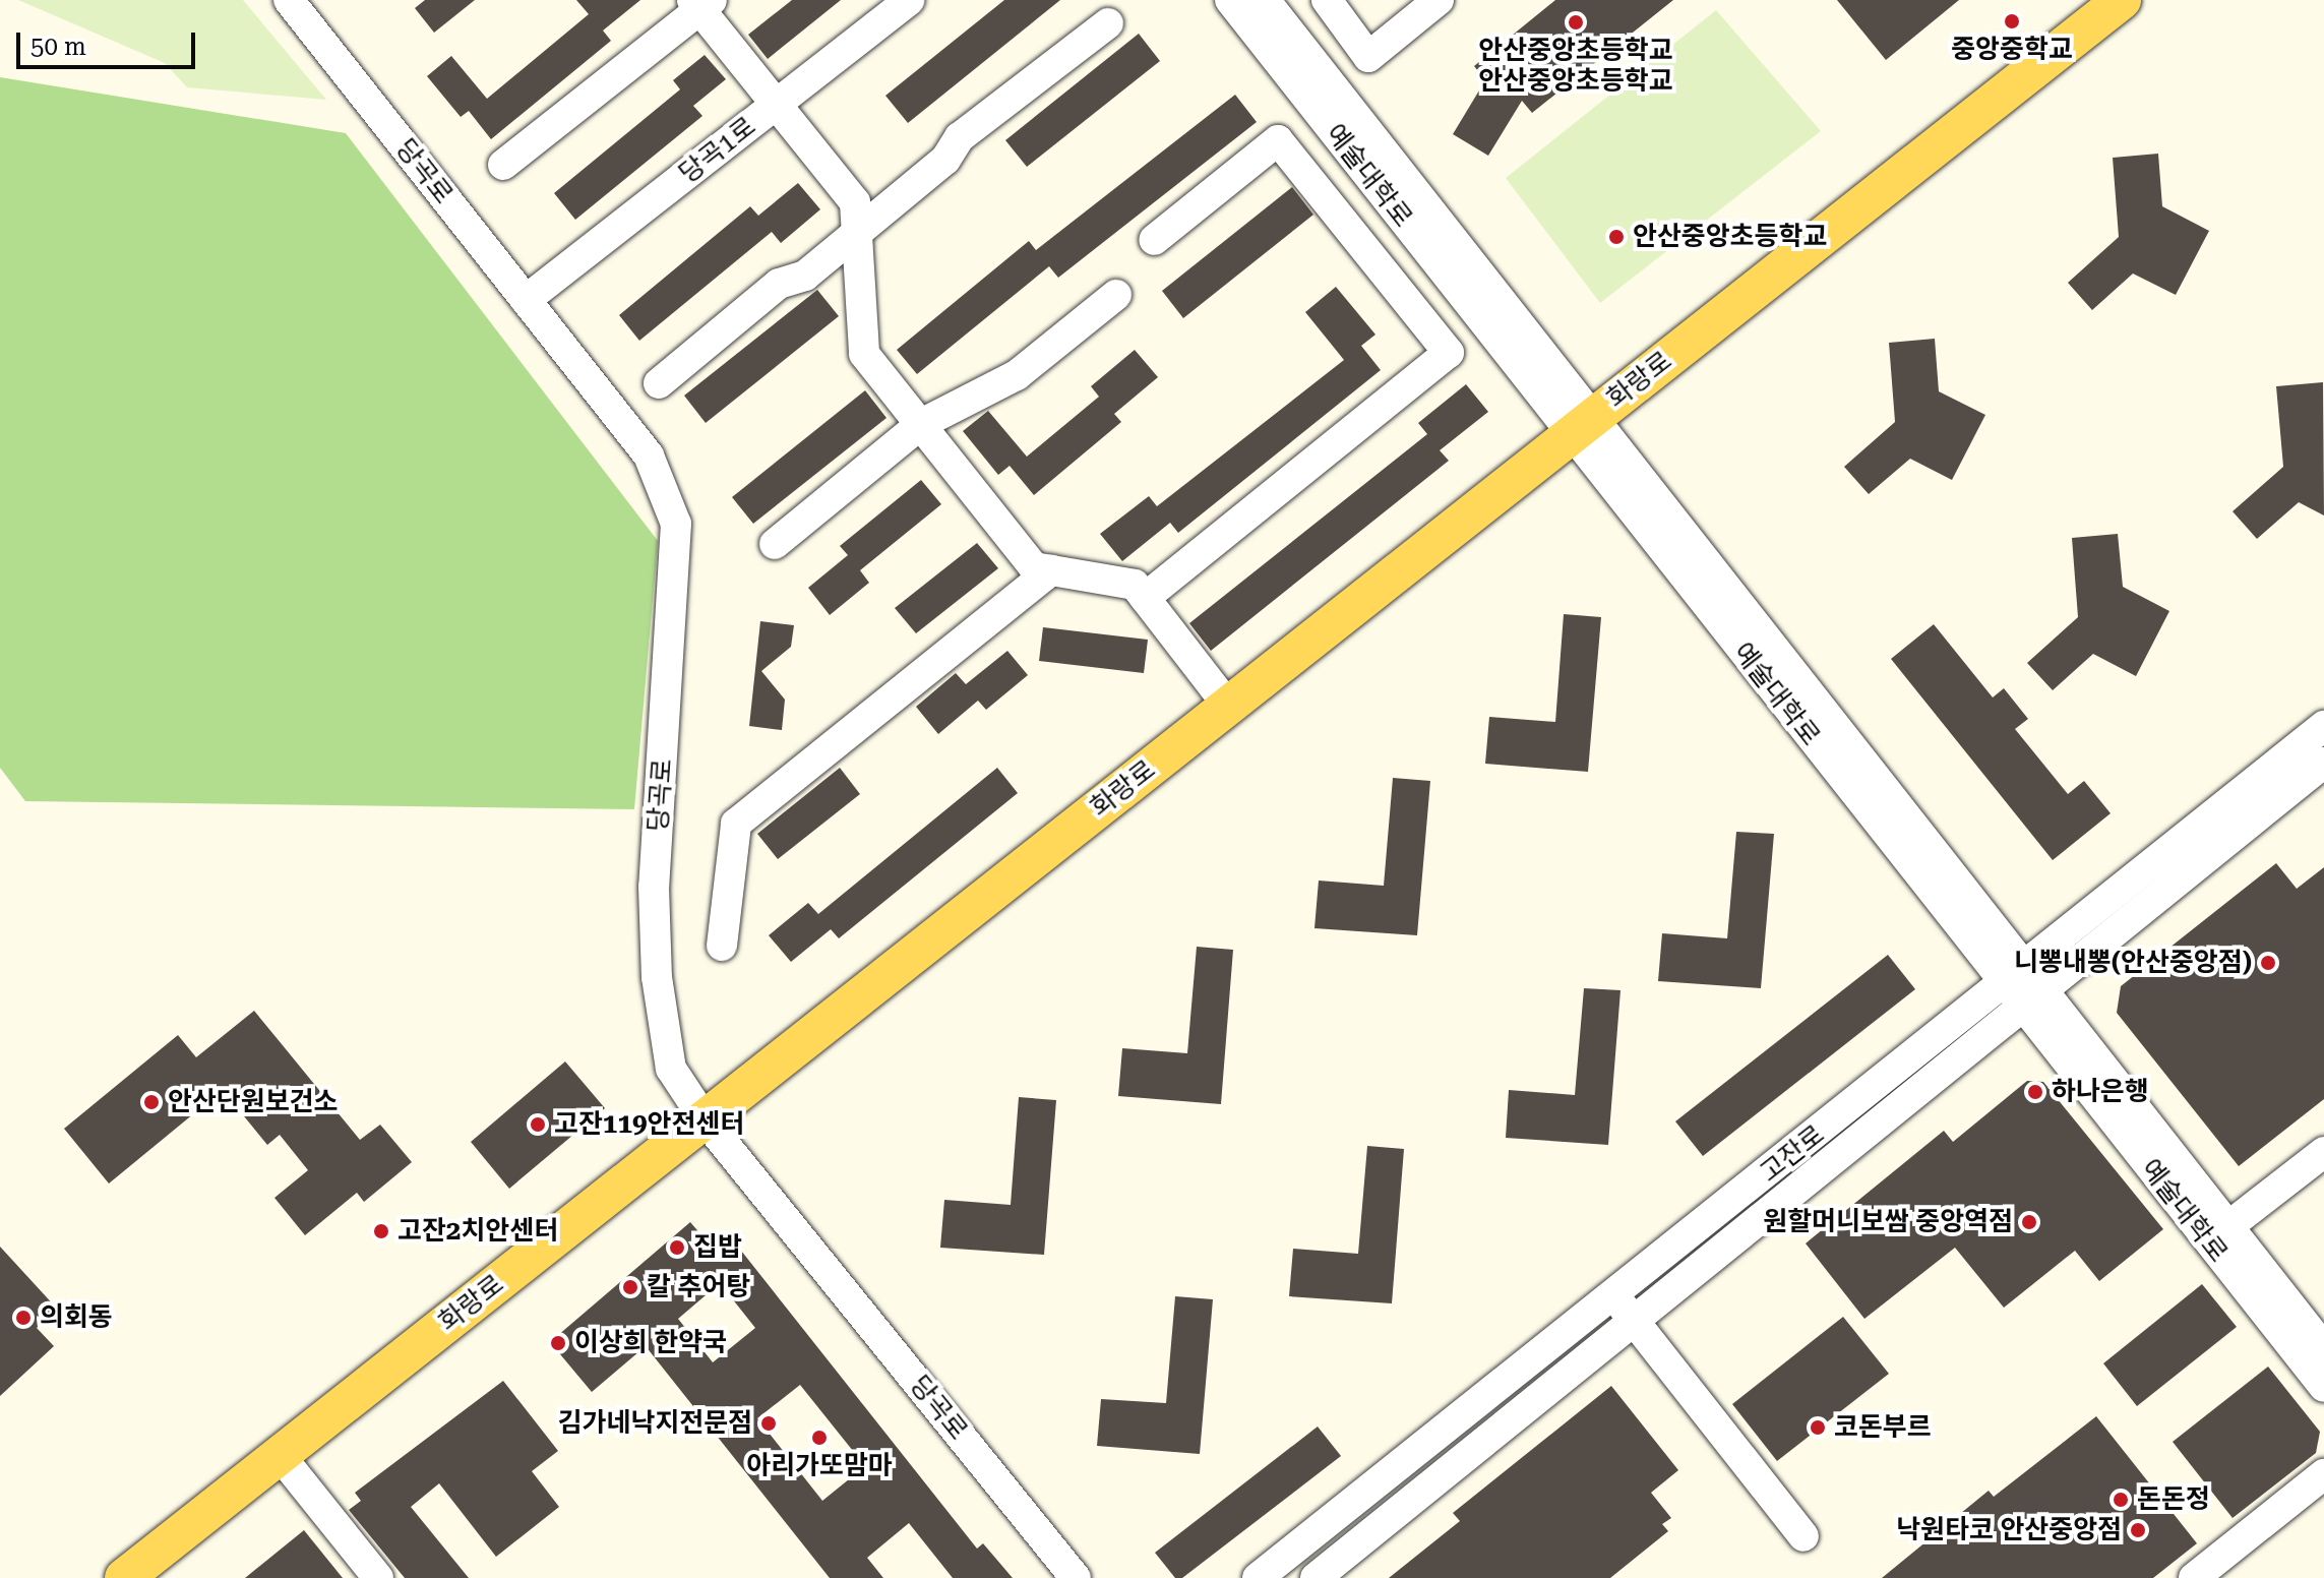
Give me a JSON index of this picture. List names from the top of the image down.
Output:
{
  "streets": {
    "main road": ["화랑로"],
    "street": [
      "당곡1로",
      "당곡로",
      "예술대학로",
      "고잔로"
    ]
  },
  "crossings": [
    ["당곡1로", "당곡로"],
    ["당곡로", "화랑로"],
    ["예술대학로", "화랑로"],
    ["예술대학로", "고잔로"]
  ],
  "places": [
    "중앙중학교",
    "안산중앙초등학교 안산중앙초등학교",
    "안산중앙초등학교",
    "니뽕내뽕(안산중앙점)",
    "하나은행",
    "안산단원보건소",
    "고잔119안전센터",
    "원할머니보쌈 중앙역점",
    "고잔2치안센터",
    "집밥",
    "칼 추어탕",
    "의회동",
    "이상희 한약국",
    "김가네낙지전문점",
    "코돈부르",
    "아리가또맘마",
    "돈돈정",
    "낙원타코 안산중앙점"
  ],
  "scale_bar": "50 m"
}
